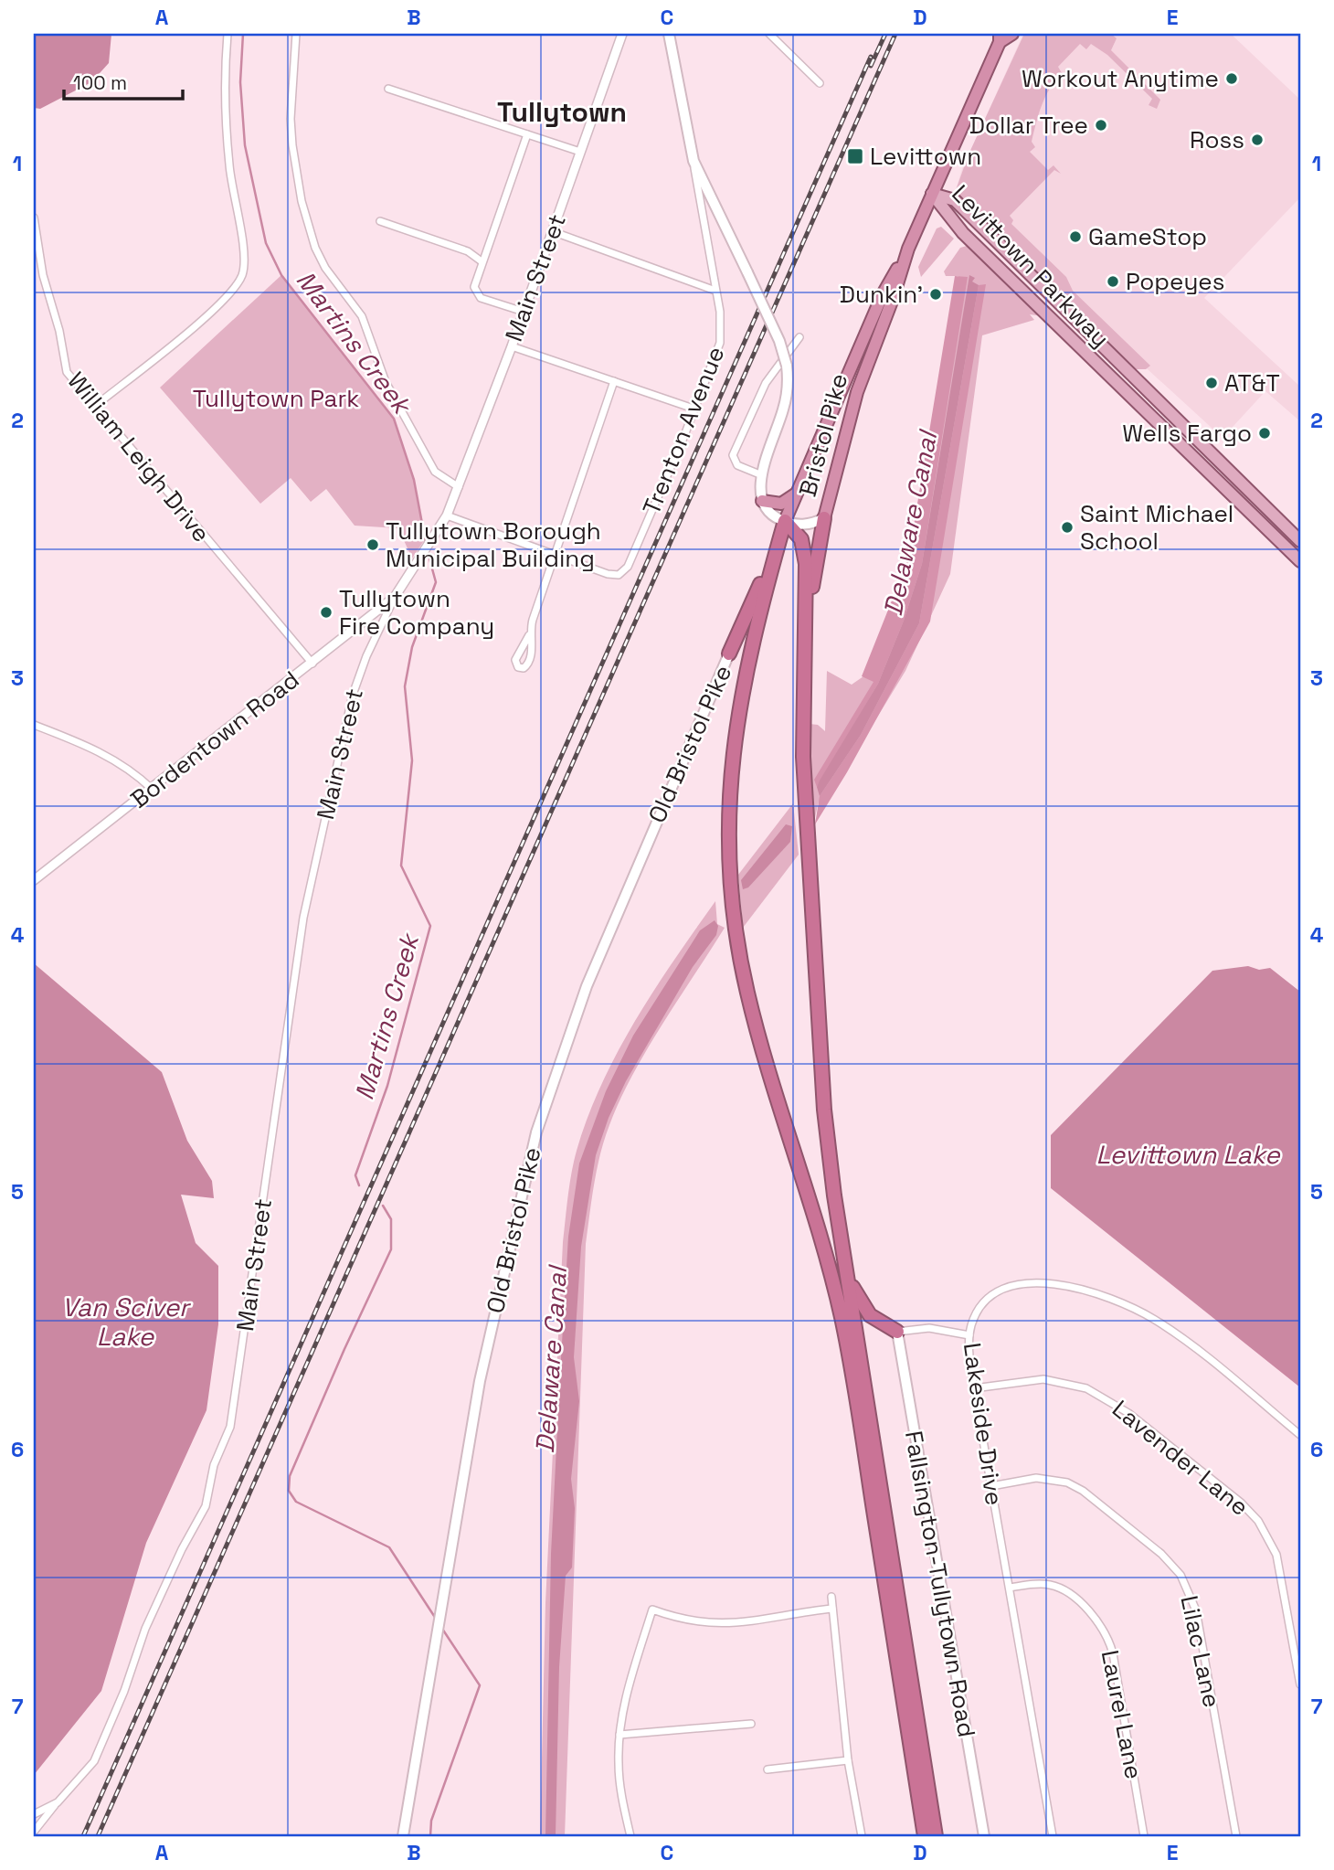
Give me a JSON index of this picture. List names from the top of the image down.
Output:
{
  "streets": {
    "highway": ["Bristol Pike"],
    "main road": ["Levittown Parkway", "Old Bristol Pike", "Fallsington-Tullytown Road"],
    "street": [
      "Main Street",
      "Trenton Avenue",
      "William Leigh Drive",
      "Bordentown Road",
      "Lakeside Drive",
      "Lavender Lane",
      "Lilac Lane",
      "Laurel Lane"
    ]
  },
  "crossings": [
    ["Levittown Parkway", "Bristol Pike"],
    ["Main Street", "Bordentown Road"],
    ["William Leigh Drive", "Bordentown Road"],
    ["Lakeside Drive", "Lavender Lane"],
    ["Lakeside Drive", "Lilac Lane"],
    ["Lakeside Drive", "Laurel Lane"]
  ],
  "districts": ["Tullytown"],
  "water": [
    "Martins Creek",
    "Delaware Canal",
    "Levittown Lake",
    "Van Sciver Lake"
  ],
  "parks": ["Tullytown Park"],
  "places": {
    "other": [
      "Workout Anytime",
      "Dollar Tree",
      "Ross",
      "GameStop",
      "Popeyes",
      "Dunkin'",
      "AT&T",
      "Wells Fargo",
      "Saint Michael School",
      "Tullytown Borough Municipal Building",
      "Tullytown Fire Company"
    ],
    "transit": ["Levittown"]
  },
  "scale_bar": "100 m",
  "grid": {
    "columns": [
      "A",
      "B",
      "C",
      "D",
      "E"
    ],
    "rows": [
      "1",
      "2",
      "3",
      "4",
      "5",
      "6",
      "7"
    ]
  }
}
